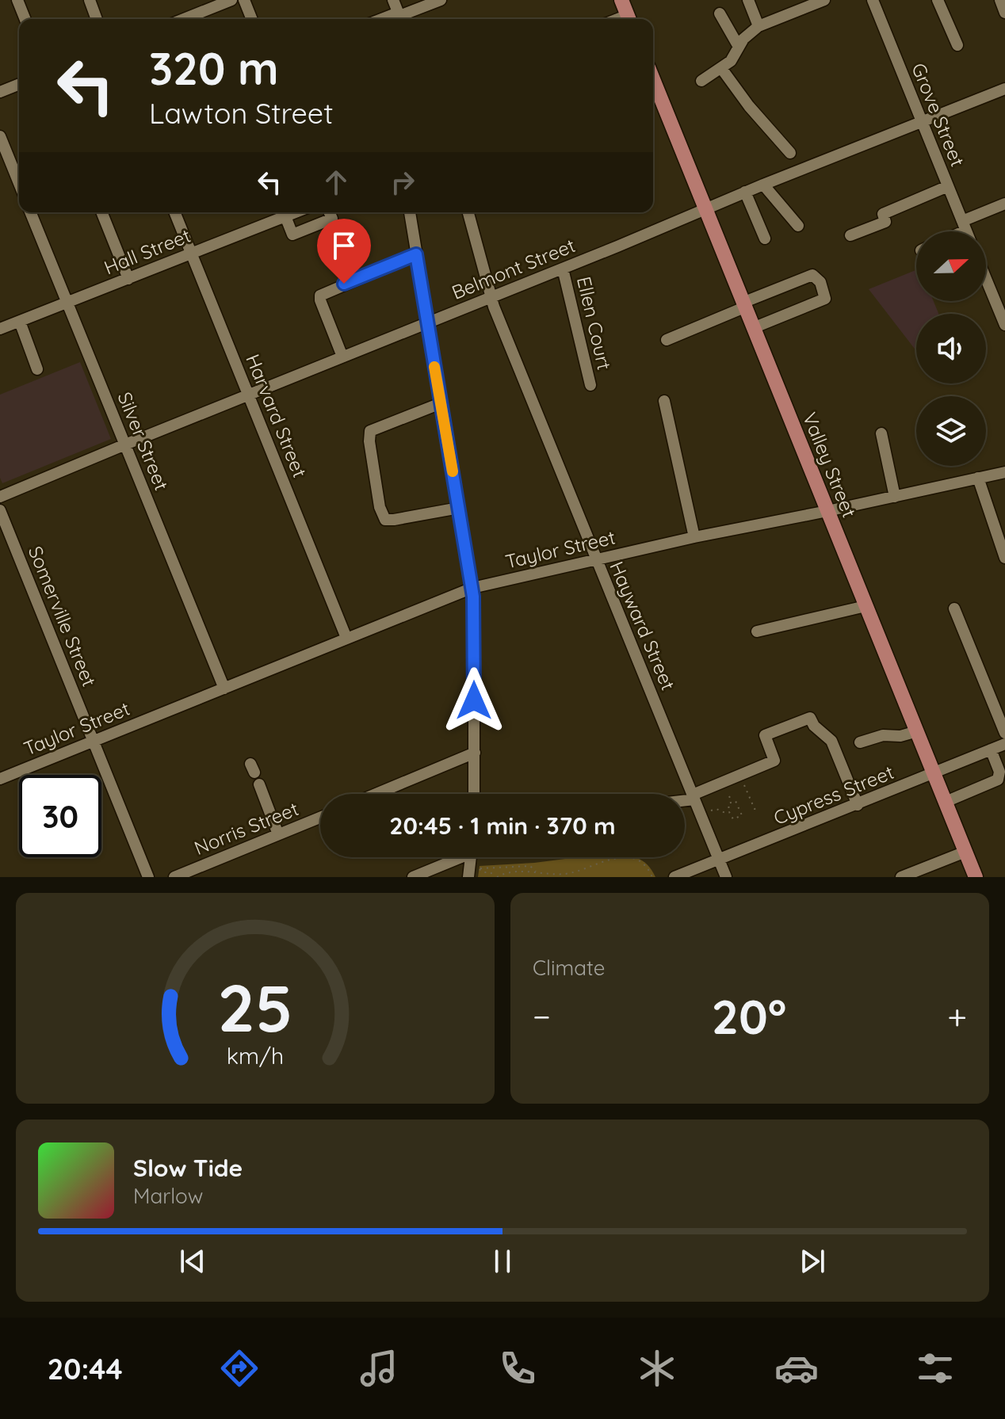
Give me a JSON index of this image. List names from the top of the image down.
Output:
{
  "streets": {
    "main road": ["Valley Street"],
    "street": [
      "Grove Street",
      "Hall Street",
      "Belmont Street",
      "Ellen Court",
      "Harvard Street",
      "Silver Street",
      "Taylor Street",
      "Somerville Street",
      "Hayward Street",
      "Cypress Street",
      "Norris Street"
    ]
  },
  "crossings": [
    ["Grove Street", "Belmont Street"],
    ["Hall Street", "Harvard Street"],
    ["Hall Street", "Silver Street"],
    ["Belmont Street", "Ellen Court"],
    ["Belmont Street", "Harvard Street"],
    ["Belmont Street", "Silver Street"],
    ["Belmont Street", "Valley Street"],
    ["Belmont Street", "Hayward Street"],
    ["Harvard Street", "Taylor Street"],
    ["Silver Street", "Taylor Street"],
    ["Valley Street", "Taylor Street"],
    ["Valley Street", "Cypress Street"],
    ["Taylor Street", "Somerville Street"],
    ["Taylor Street", "Hayward Street"],
    ["Hayward Street", "Cypress Street"]
  ],
  "north": "right",
  "page": {
    "turn": ["320 m", "Lawton Street"],
    "limit": "30",
    "trip": "20:45 · 1 min · 370 m",
    "tile": "Climate",
    "heat": ["−", "20°", "+"],
    "song": ["Slow Tide", "Marlow"],
    "tabs": "20:44",
    "gauge": ["25", "km/h"]
  }
}
